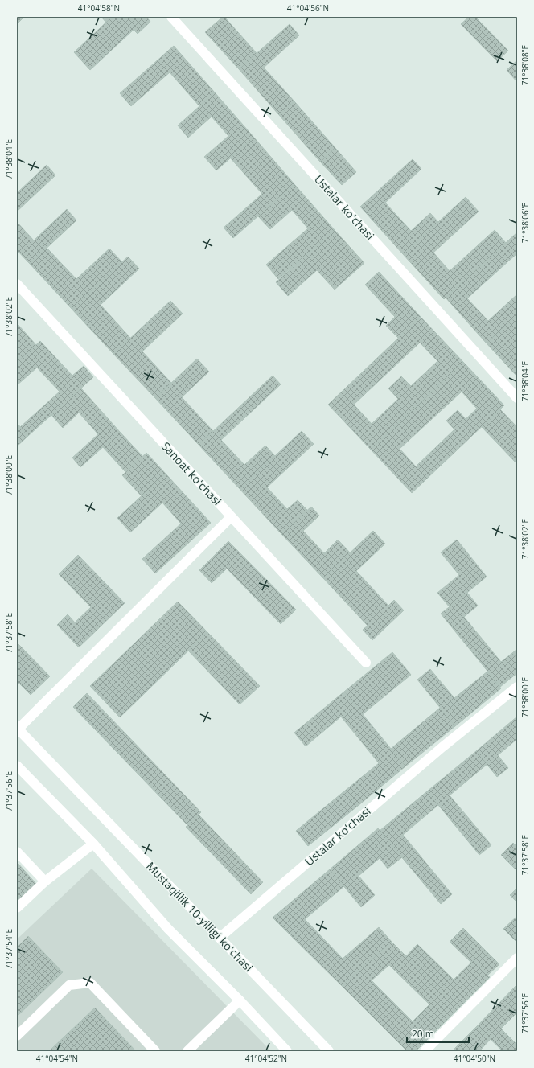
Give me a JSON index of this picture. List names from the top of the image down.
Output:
{
  "streets": {
    "street": ["Ustalar koʻchasi", "Sanoat koʻchasi", "Mustaqillik 10-yilligi ko'chasi"]
  },
  "crossings": [
    ["Ustalar koʻchasi", "Mustaqillik 10-yilligi ko'chasi"]
  ],
  "scale_bar": "20 m",
  "coordinates": [
    "41°04'58\"N",
    "41°04'56\"N",
    "71°38'08\"E",
    "71°38'04\"E",
    "71°38'06\"E",
    "71°38'02\"E",
    "71°38'00\"E",
    "71°37'58\"E",
    "71°37'56\"E",
    "71°37'54\"E",
    "41°04'54\"N",
    "41°04'52\"N",
    "41°04'50\"N"
  ]
}
